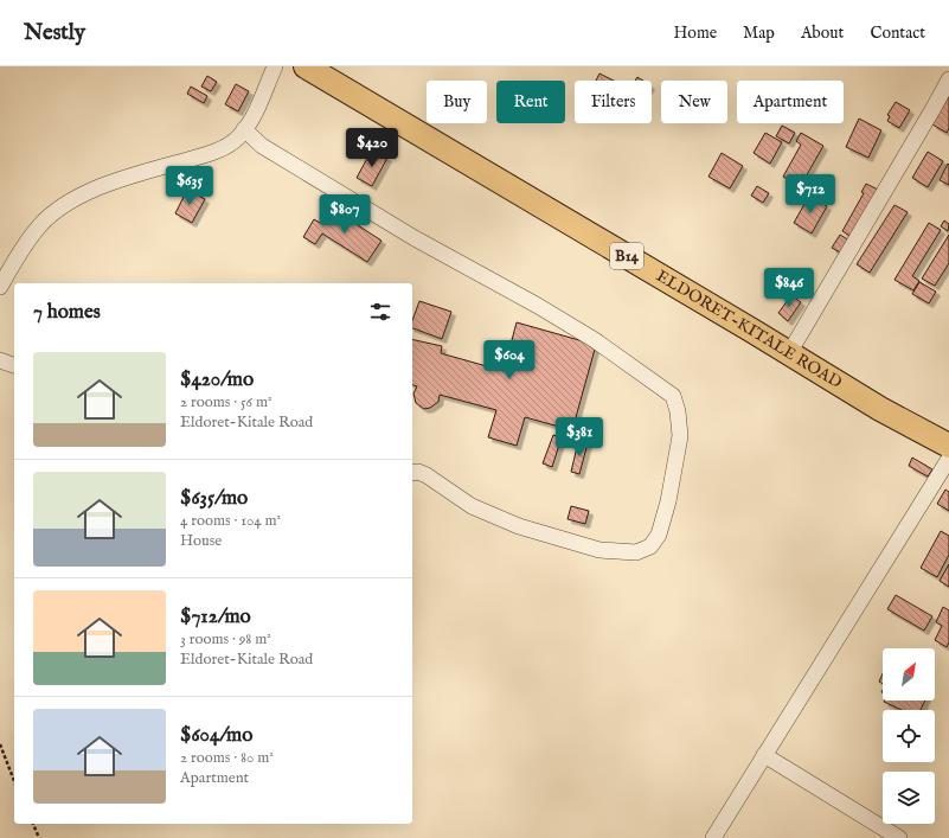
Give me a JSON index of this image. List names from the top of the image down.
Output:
{
  "streets": {
    "highway": ["B14", "ELDORET-KITALE ROAD"]
  },
  "north": "top right",
  "page": {
    "header": "Nestly",
    "nav": [
      "Home",
      "Map",
      "About",
      "Contact"
    ],
    "chip": [
      "Buy",
      "Rent",
      "Filters",
      "New",
      "Apartment"
    ],
    "price": [
      "$420",
      "$635",
      "$712",
      "$807",
      "$846",
      "$604",
      "$381"
    ],
    "heading": "7 homes",
    "list": [
      {
        "name": "$420/mo",
        "note": "2 rooms · 56 m² · Eldoret-Kitale Road"
      },
      {
        "name": "$635/mo",
        "note": "4 rooms · 104 m² · House"
      },
      {
        "name": "$712/mo",
        "note": "3 rooms · 98 m² · Eldoret-Kitale Road"
      },
      {
        "name": "$604/mo",
        "note": "2 rooms · 80 m² · Apartment"
      }
    ]
  }
}
